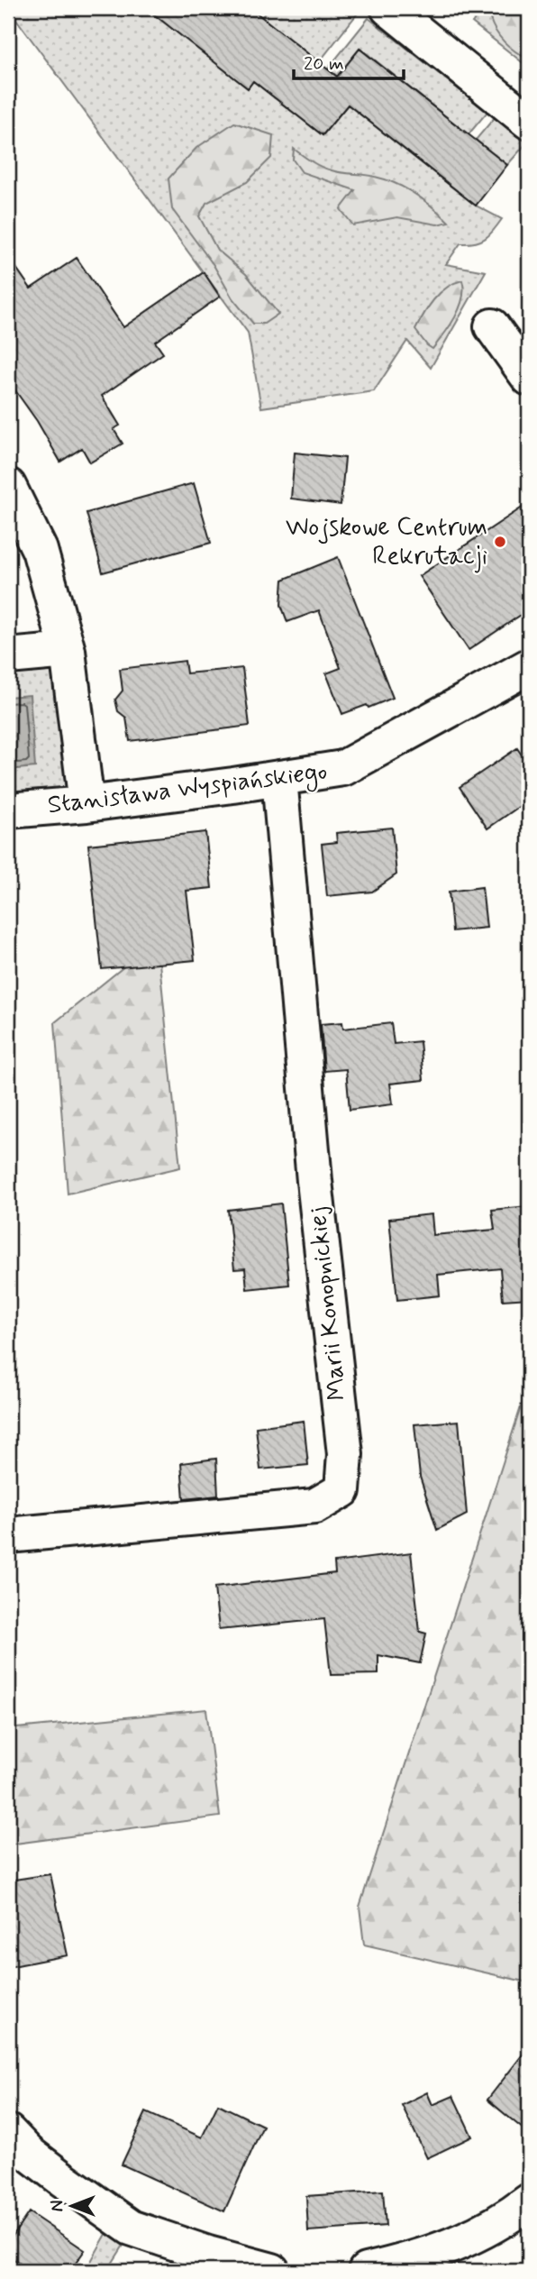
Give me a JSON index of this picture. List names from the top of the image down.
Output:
{
  "streets": {
    "street": ["Stanisława Wyspiańskiego", "Marii Konopnickiej"]
  },
  "crossings": [
    ["Stanisława Wyspiańskiego", "Marii Konopnickiej"]
  ],
  "places": ["Wojskowe Centrum Rekrutacji"],
  "scale_bar": "20 m",
  "north": "left"
}
